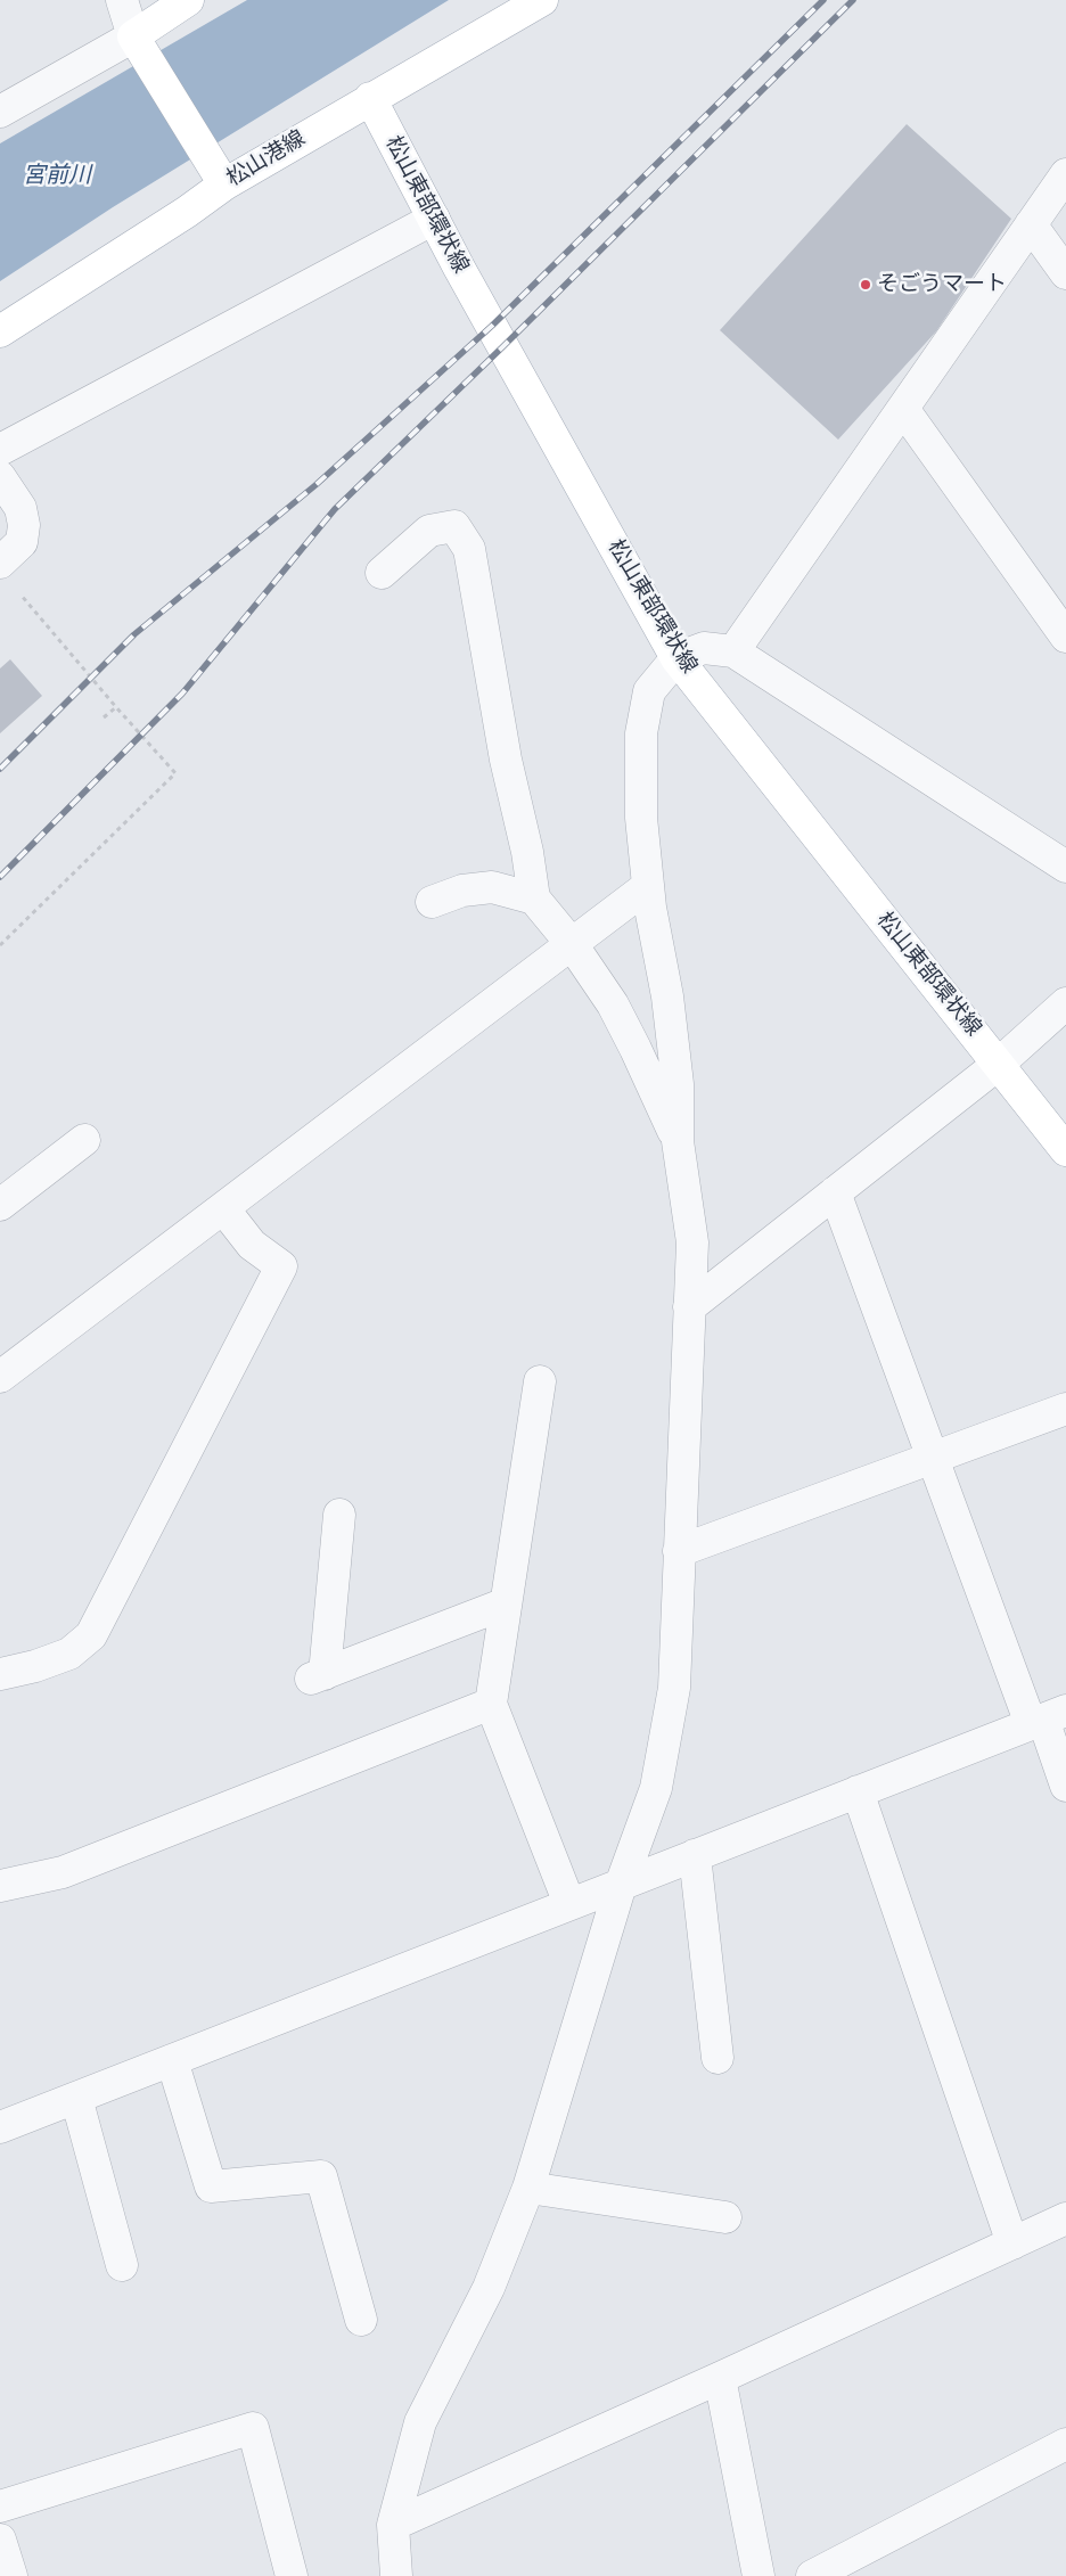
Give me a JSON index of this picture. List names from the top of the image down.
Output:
{
  "streets": {
    "main road": ["松山港線", "松山東部環状線"]
  },
  "crossings": [
    ["松山港線", "松山東部環状線"]
  ],
  "water": ["宮前川"],
  "places": ["そごうマート"]
}
